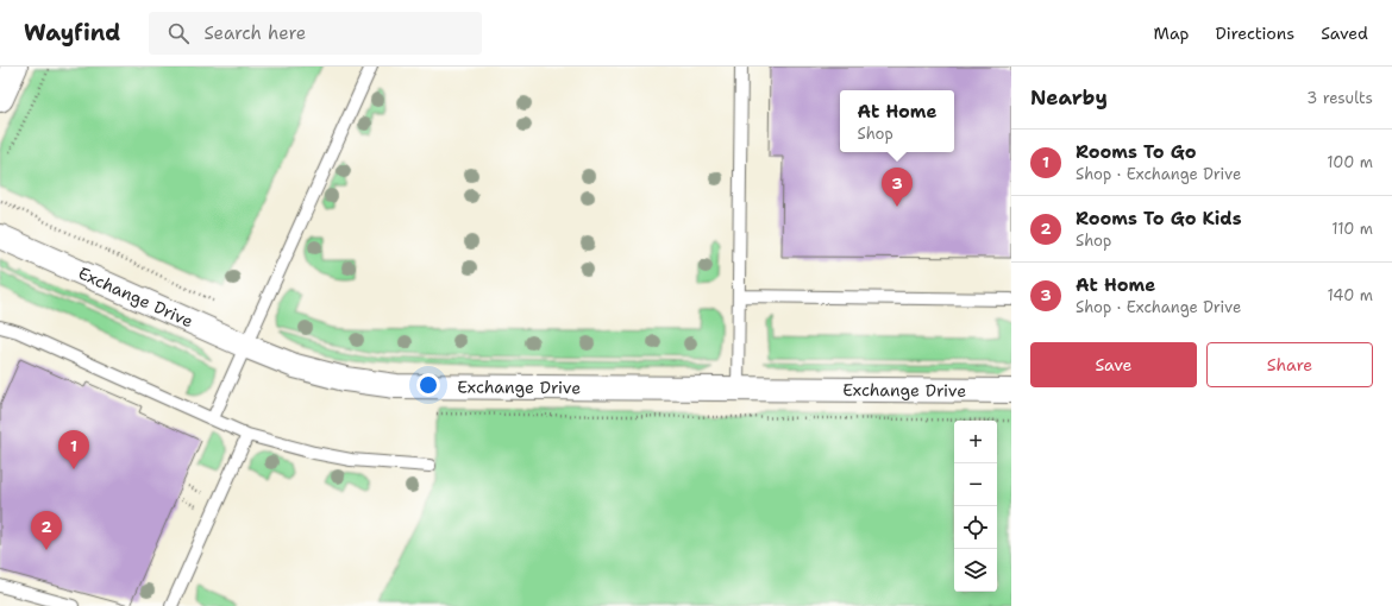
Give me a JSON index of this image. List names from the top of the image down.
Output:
{
  "streets": {
    "street": ["Exchange Drive"]
  },
  "page": {
    "header": "Wayfind",
    "search": "Search here",
    "nav": ["Map", "Directions", "Saved"],
    "heading": ["Nearby", "3 results"],
    "popup": ["At Home", "Shop"],
    "list": [
      {
        "mark": "1",
        "name": "Rooms To Go",
        "note": "Shop · Exchange Drive",
        "value": "100 m"
      },
      {
        "mark": "2",
        "name": "Rooms To Go Kids",
        "note": "Shop",
        "value": "110 m"
      },
      {
        "mark": "3",
        "name": "At Home",
        "note": "Shop · Exchange Drive",
        "value": "140 m"
      }
    ],
    "pins": ["3", "1", "2"],
    "buttons": ["Save", "Share"],
    "map_buttons": ["+", "−"]
  }
}
